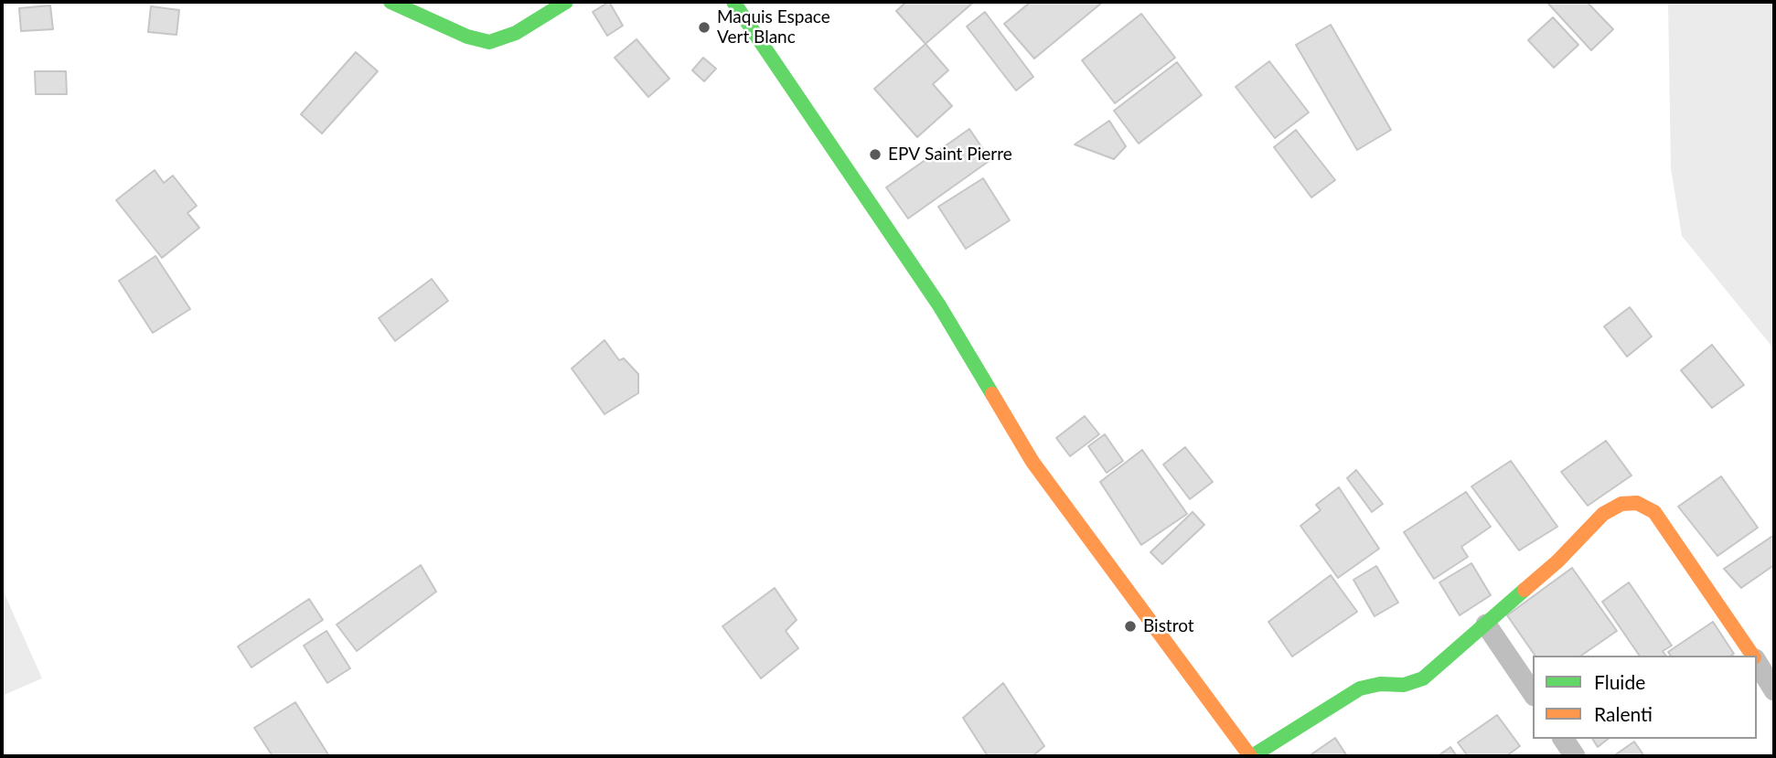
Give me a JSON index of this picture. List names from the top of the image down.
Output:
{
  "places": ["Maquis Espace Vert Blanc", "EPV Saint Pierre", "Bistrot"],
  "legend": ["Fluide", "Ralenti"]
}
